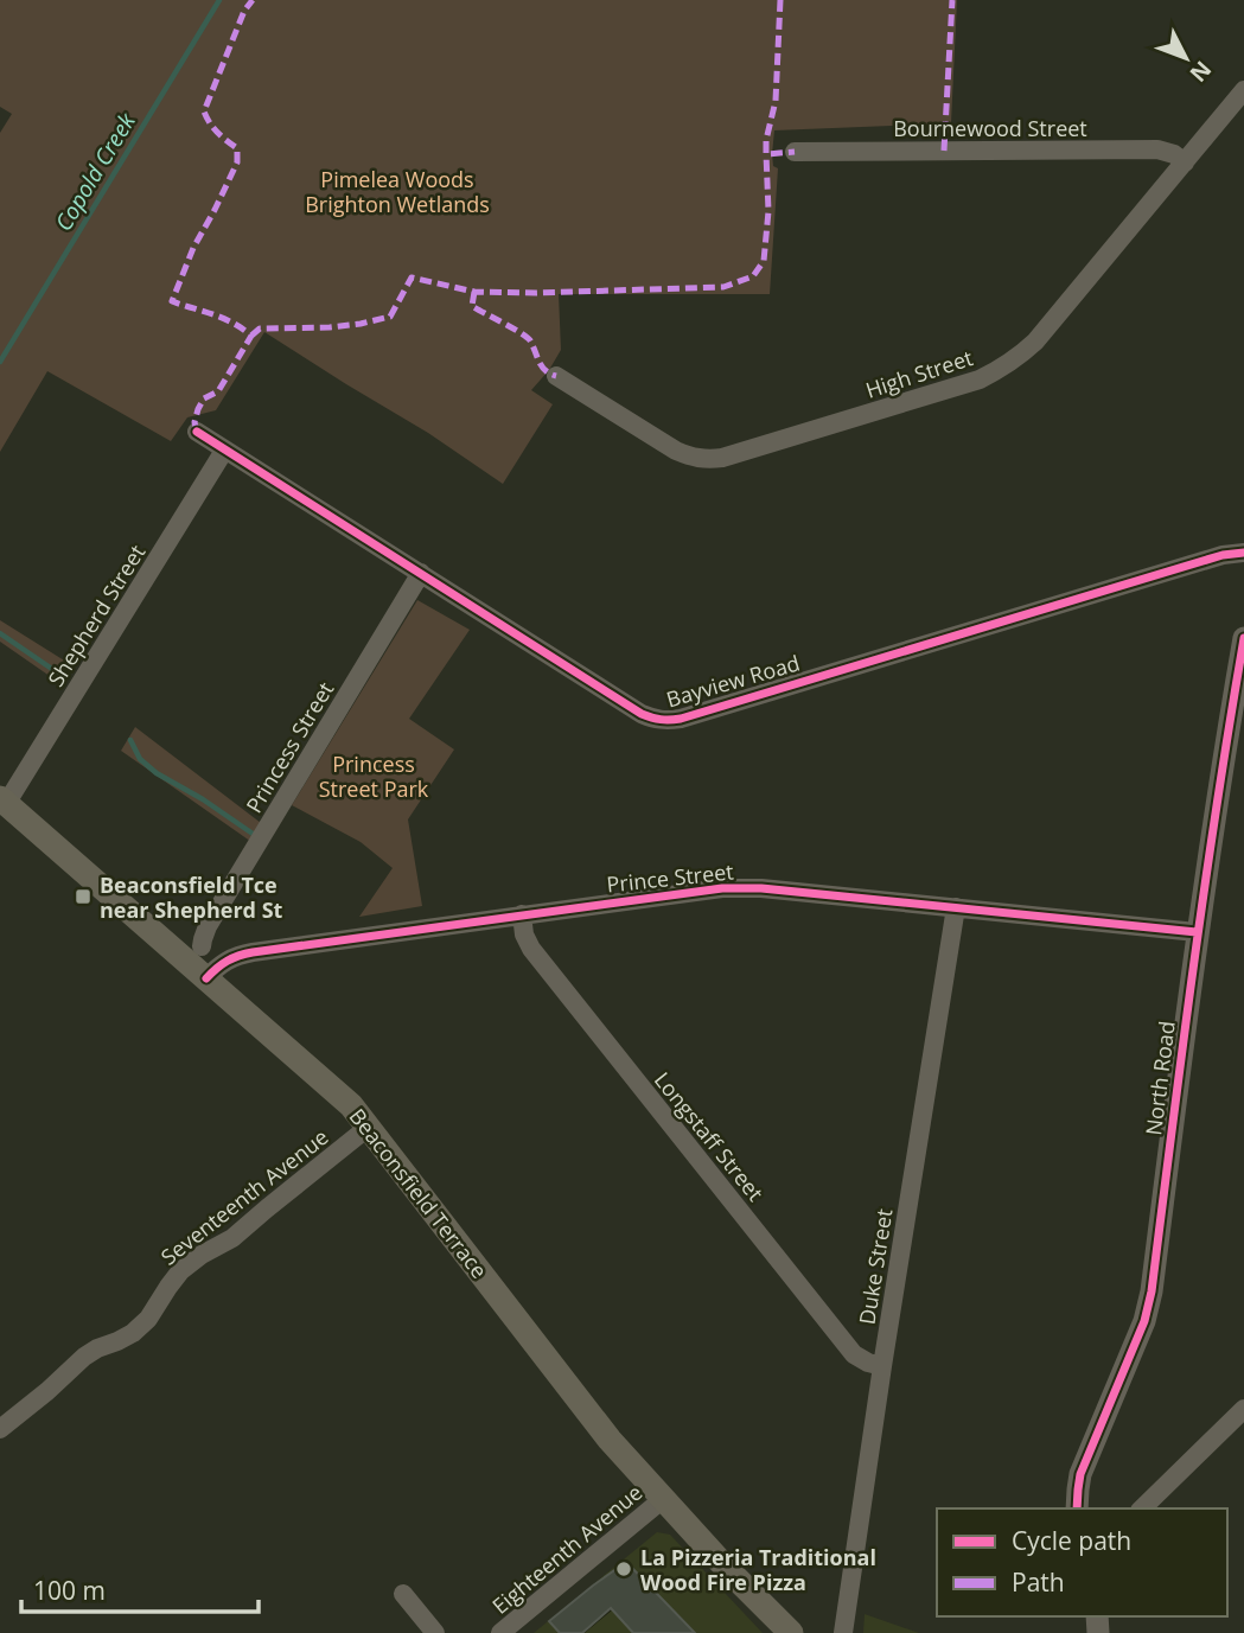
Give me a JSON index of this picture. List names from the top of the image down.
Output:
{
  "streets": {
    "main road": ["Beaconsfield Terrace"],
    "street": [
      "Bournewood Street",
      "High Street",
      "Shepherd Street",
      "Bayview Road",
      "Princess Street",
      "Prince Street",
      "North Road",
      "Longstaff Street",
      "Seventeenth Avenue",
      "Duke Street",
      "Eighteenth Avenue"
    ]
  },
  "crossings": [
    ["Bournewood Street", "High Street"],
    ["Shepherd Street", "Bayview Road"],
    ["Shepherd Street", "Beaconsfield Terrace"],
    ["Bayview Road", "Princess Street"],
    ["Princess Street", "Prince Street"],
    ["Prince Street", "North Road"],
    ["Prince Street", "Longstaff Street"],
    ["Prince Street", "Beaconsfield Terrace"],
    ["Prince Street", "Duke Street"],
    ["Longstaff Street", "Duke Street"],
    ["Beaconsfield Terrace", "Seventeenth Avenue"],
    ["Beaconsfield Terrace", "Eighteenth Avenue"]
  ],
  "water": ["Copold Creek"],
  "parks": ["Pimelea Woods Brighton Wetlands", "Princess Street Park"],
  "places": {
    "transit": ["Beaconsfield Tce near Shepherd St"],
    "other": ["La Pizzeria Traditional Wood Fire Pizza"]
  },
  "legend": ["Cycle path", "Path"],
  "scale_bar": "100 m",
  "north": "bottom right"
}
